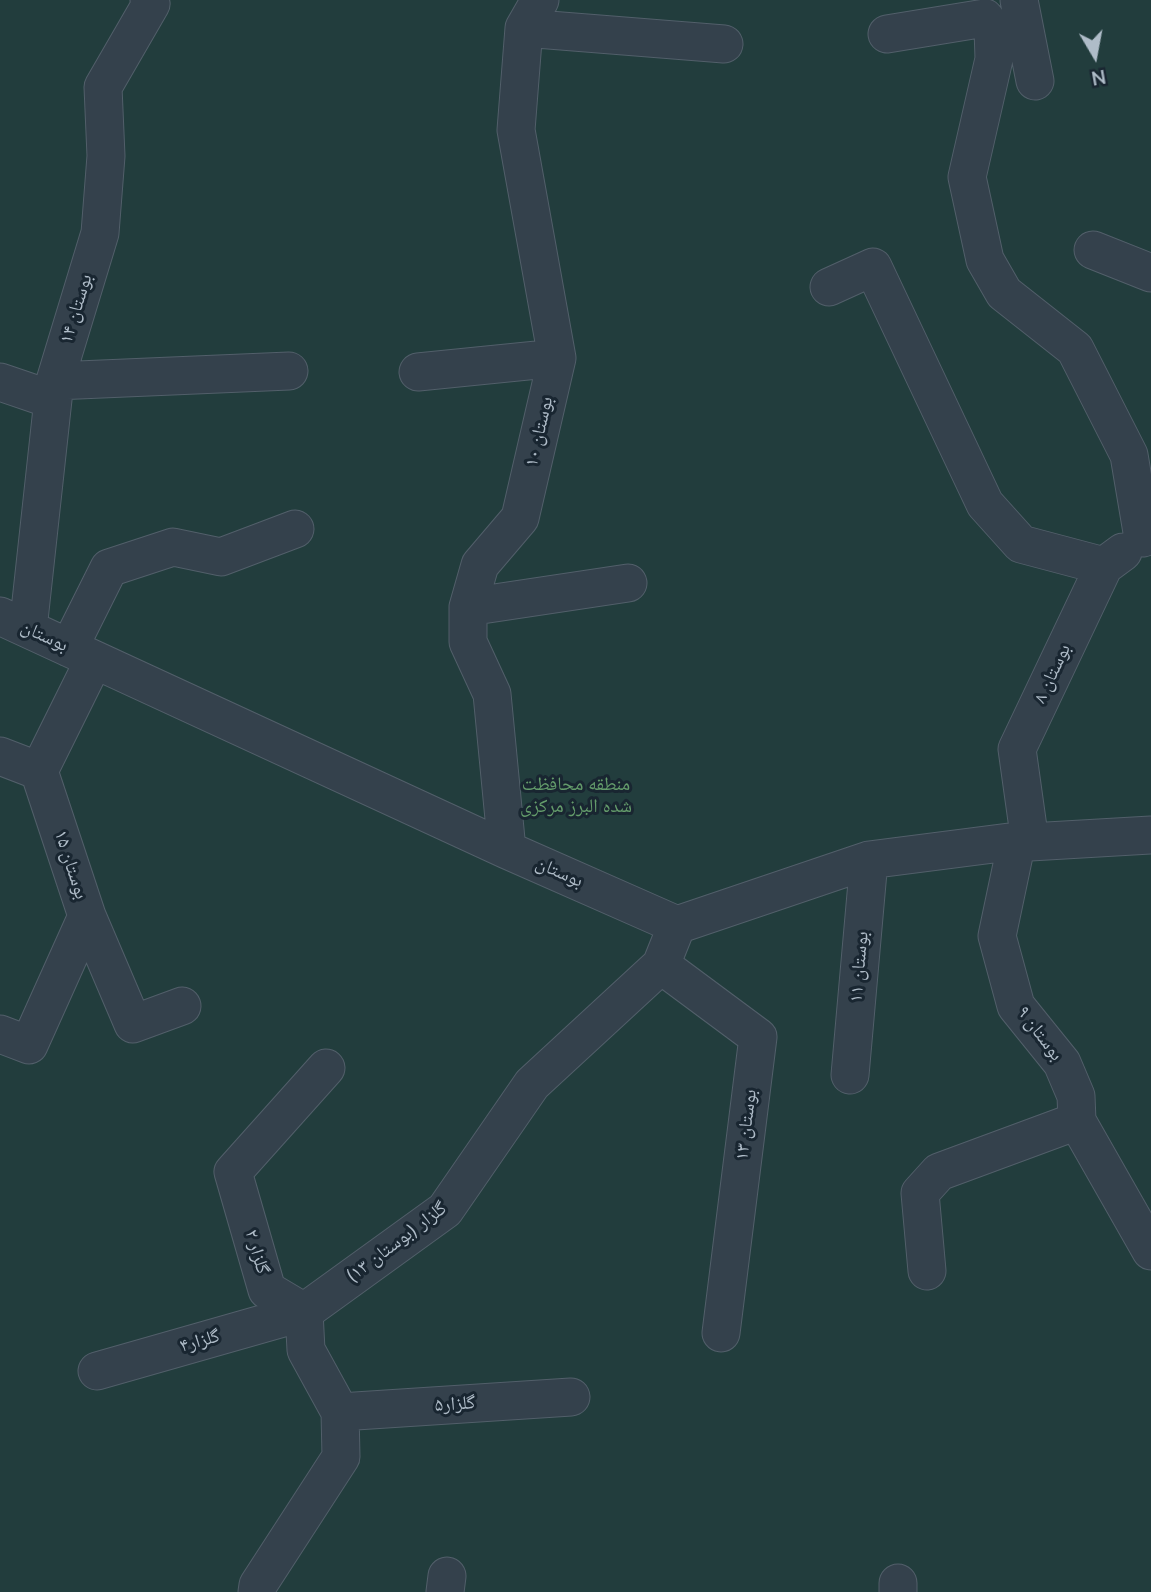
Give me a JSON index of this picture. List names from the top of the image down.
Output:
{
  "streets": {
    "street": [
      "بوستان ۱۴",
      "بوستان ۱۰",
      "بوستان",
      "بوستان ۸",
      "بوستان ۱۵",
      "بوستان ۱۱",
      "بوستان ۹",
      "بوستان ۱۳",
      "گلزار (بوستان ۱۳)",
      "گلزار ۲",
      "گلزار۴",
      "گلزار۵"
    ]
  },
  "crossings": [
    ["بوستان ۱۴", "بوستان"],
    ["بوستان ۱۰", "بوستان"],
    ["بوستان", "گلزار (بوستان ۱۳)"],
    ["بوستان ۸", "بوستان ۹"],
    ["بوستان ۱۳", "گلزار (بوستان ۱۳)"],
    ["گلزار (بوستان ۱۳)", "گلزار ۲"],
    ["گلزار (بوستان ۱۳)", "گلزار۴"],
    ["گلزار ۲", "گلزار۴"]
  ],
  "parks": ["منطقه محافظت شده البرز مرکزی"],
  "north": "bottom"
}
